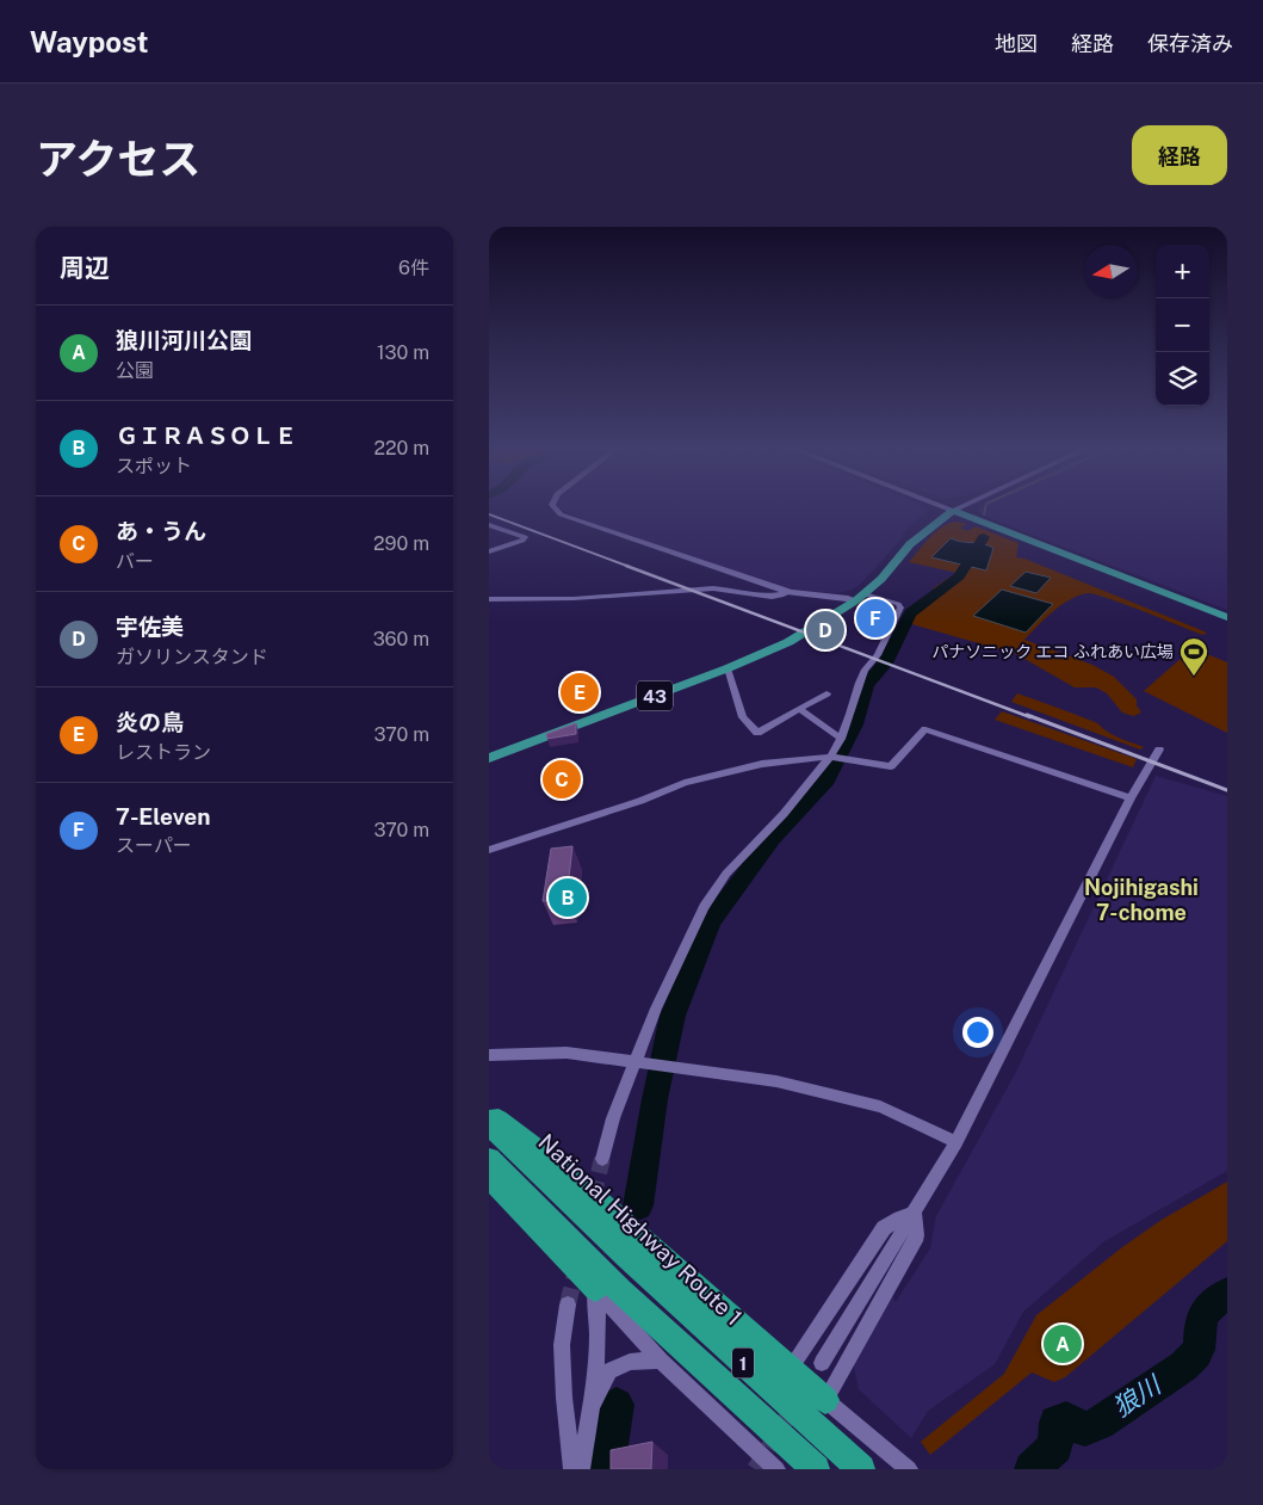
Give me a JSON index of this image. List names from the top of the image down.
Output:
{
  "streets": {
    "highway": ["National Highway Route 1", "1"],
    "main road": ["43"]
  },
  "districts": ["Nojihigashi 7-chome"],
  "water": ["狼川"],
  "places": {
    "sports": ["パナソニック エコ ふれあい広場"]
  },
  "north": "left",
  "page": {
    "header": "Waypost",
    "nav": ["地図", "経路", "保存済み"],
    "title": "アクセス",
    "buttons": "経路",
    "heading": ["周辺", "6件"],
    "map_buttons": ["+", "−"],
    "list": [
      {
        "mark": "A",
        "name": "狼川河川公園",
        "note": "公園",
        "value": "130 m"
      },
      {
        "mark": "B",
        "name": "ＧＩＲＡＳＯＬＥ",
        "note": "スポット",
        "value": "220 m"
      },
      {
        "mark": "C",
        "name": "あ・うん",
        "note": "バー",
        "value": "290 m"
      },
      {
        "mark": "D",
        "name": "宇佐美",
        "note": "ガソリンスタンド",
        "value": "360 m"
      },
      {
        "mark": "E",
        "name": "炎の鳥",
        "note": "レストラン",
        "value": "370 m"
      },
      {
        "mark": "F",
        "name": "7-Eleven",
        "note": "スーパー",
        "value": "370 m"
      }
    ],
    "pins": [
      "F",
      "D",
      "E",
      "C",
      "B",
      "A"
    ]
  }
}
